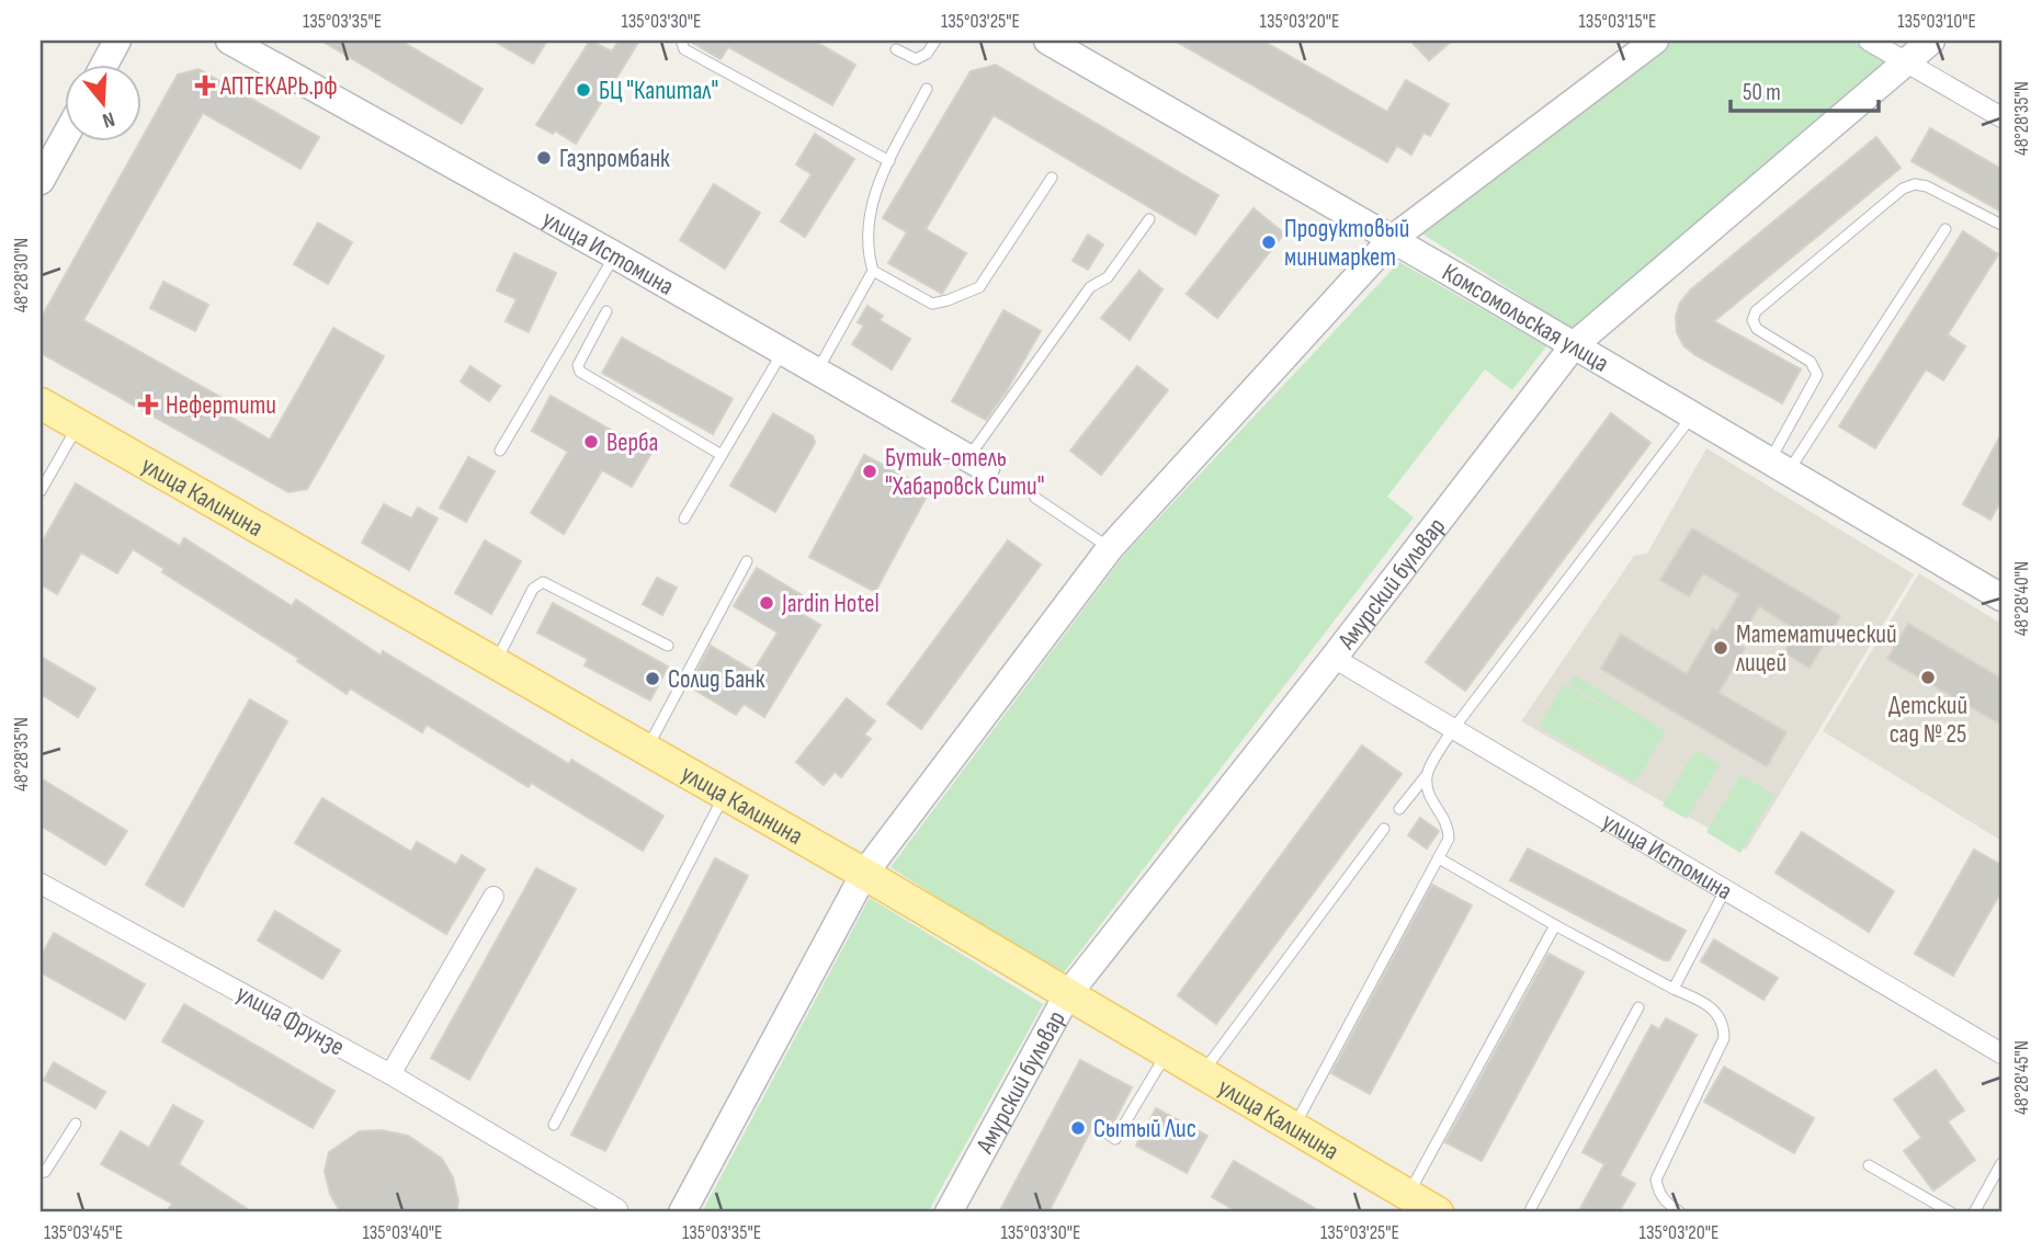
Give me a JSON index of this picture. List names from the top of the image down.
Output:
{
  "streets": {
    "main road": ["улица Калинина"],
    "street": [
      "улица Истомина",
      "Комсомольская улица",
      "Амурский бульвар",
      "улица Фрунзе"
    ]
  },
  "crossings": [
    ["улица Истомина", "Амурский бульвар"],
    ["Комсомольская улица", "Амурский бульвар"],
    ["улица Калинина", "Амурский бульвар"]
  ],
  "places": {
    "health": ["АПТЕКАРЬ.рф", "Нефертити"],
    "other": [
      "БЦ \"Капитал\"",
      "Газпромбанк",
      "Продуктовый минимаркет",
      "Верба",
      "Бутик-отель \"Хабаровск Сити\"",
      "Jardin Hotel",
      "Математический лицей",
      "Детский сад № 25",
      "Солид Банк",
      "Сытый Лис"
    ]
  },
  "scale_bar": "50 m",
  "north": "bottom",
  "coordinates": [
    "135°03'35\"E",
    "135°03'30\"E",
    "135°03'25\"E",
    "135°03'20\"E",
    "135°03'15\"E",
    "135°03'10\"E",
    "48°28'35\"N",
    "48°28'30\"N",
    "48°28'40\"N",
    "48°28'45\"N",
    "135°03'45\"E",
    "135°03'40\"E"
  ]
}
